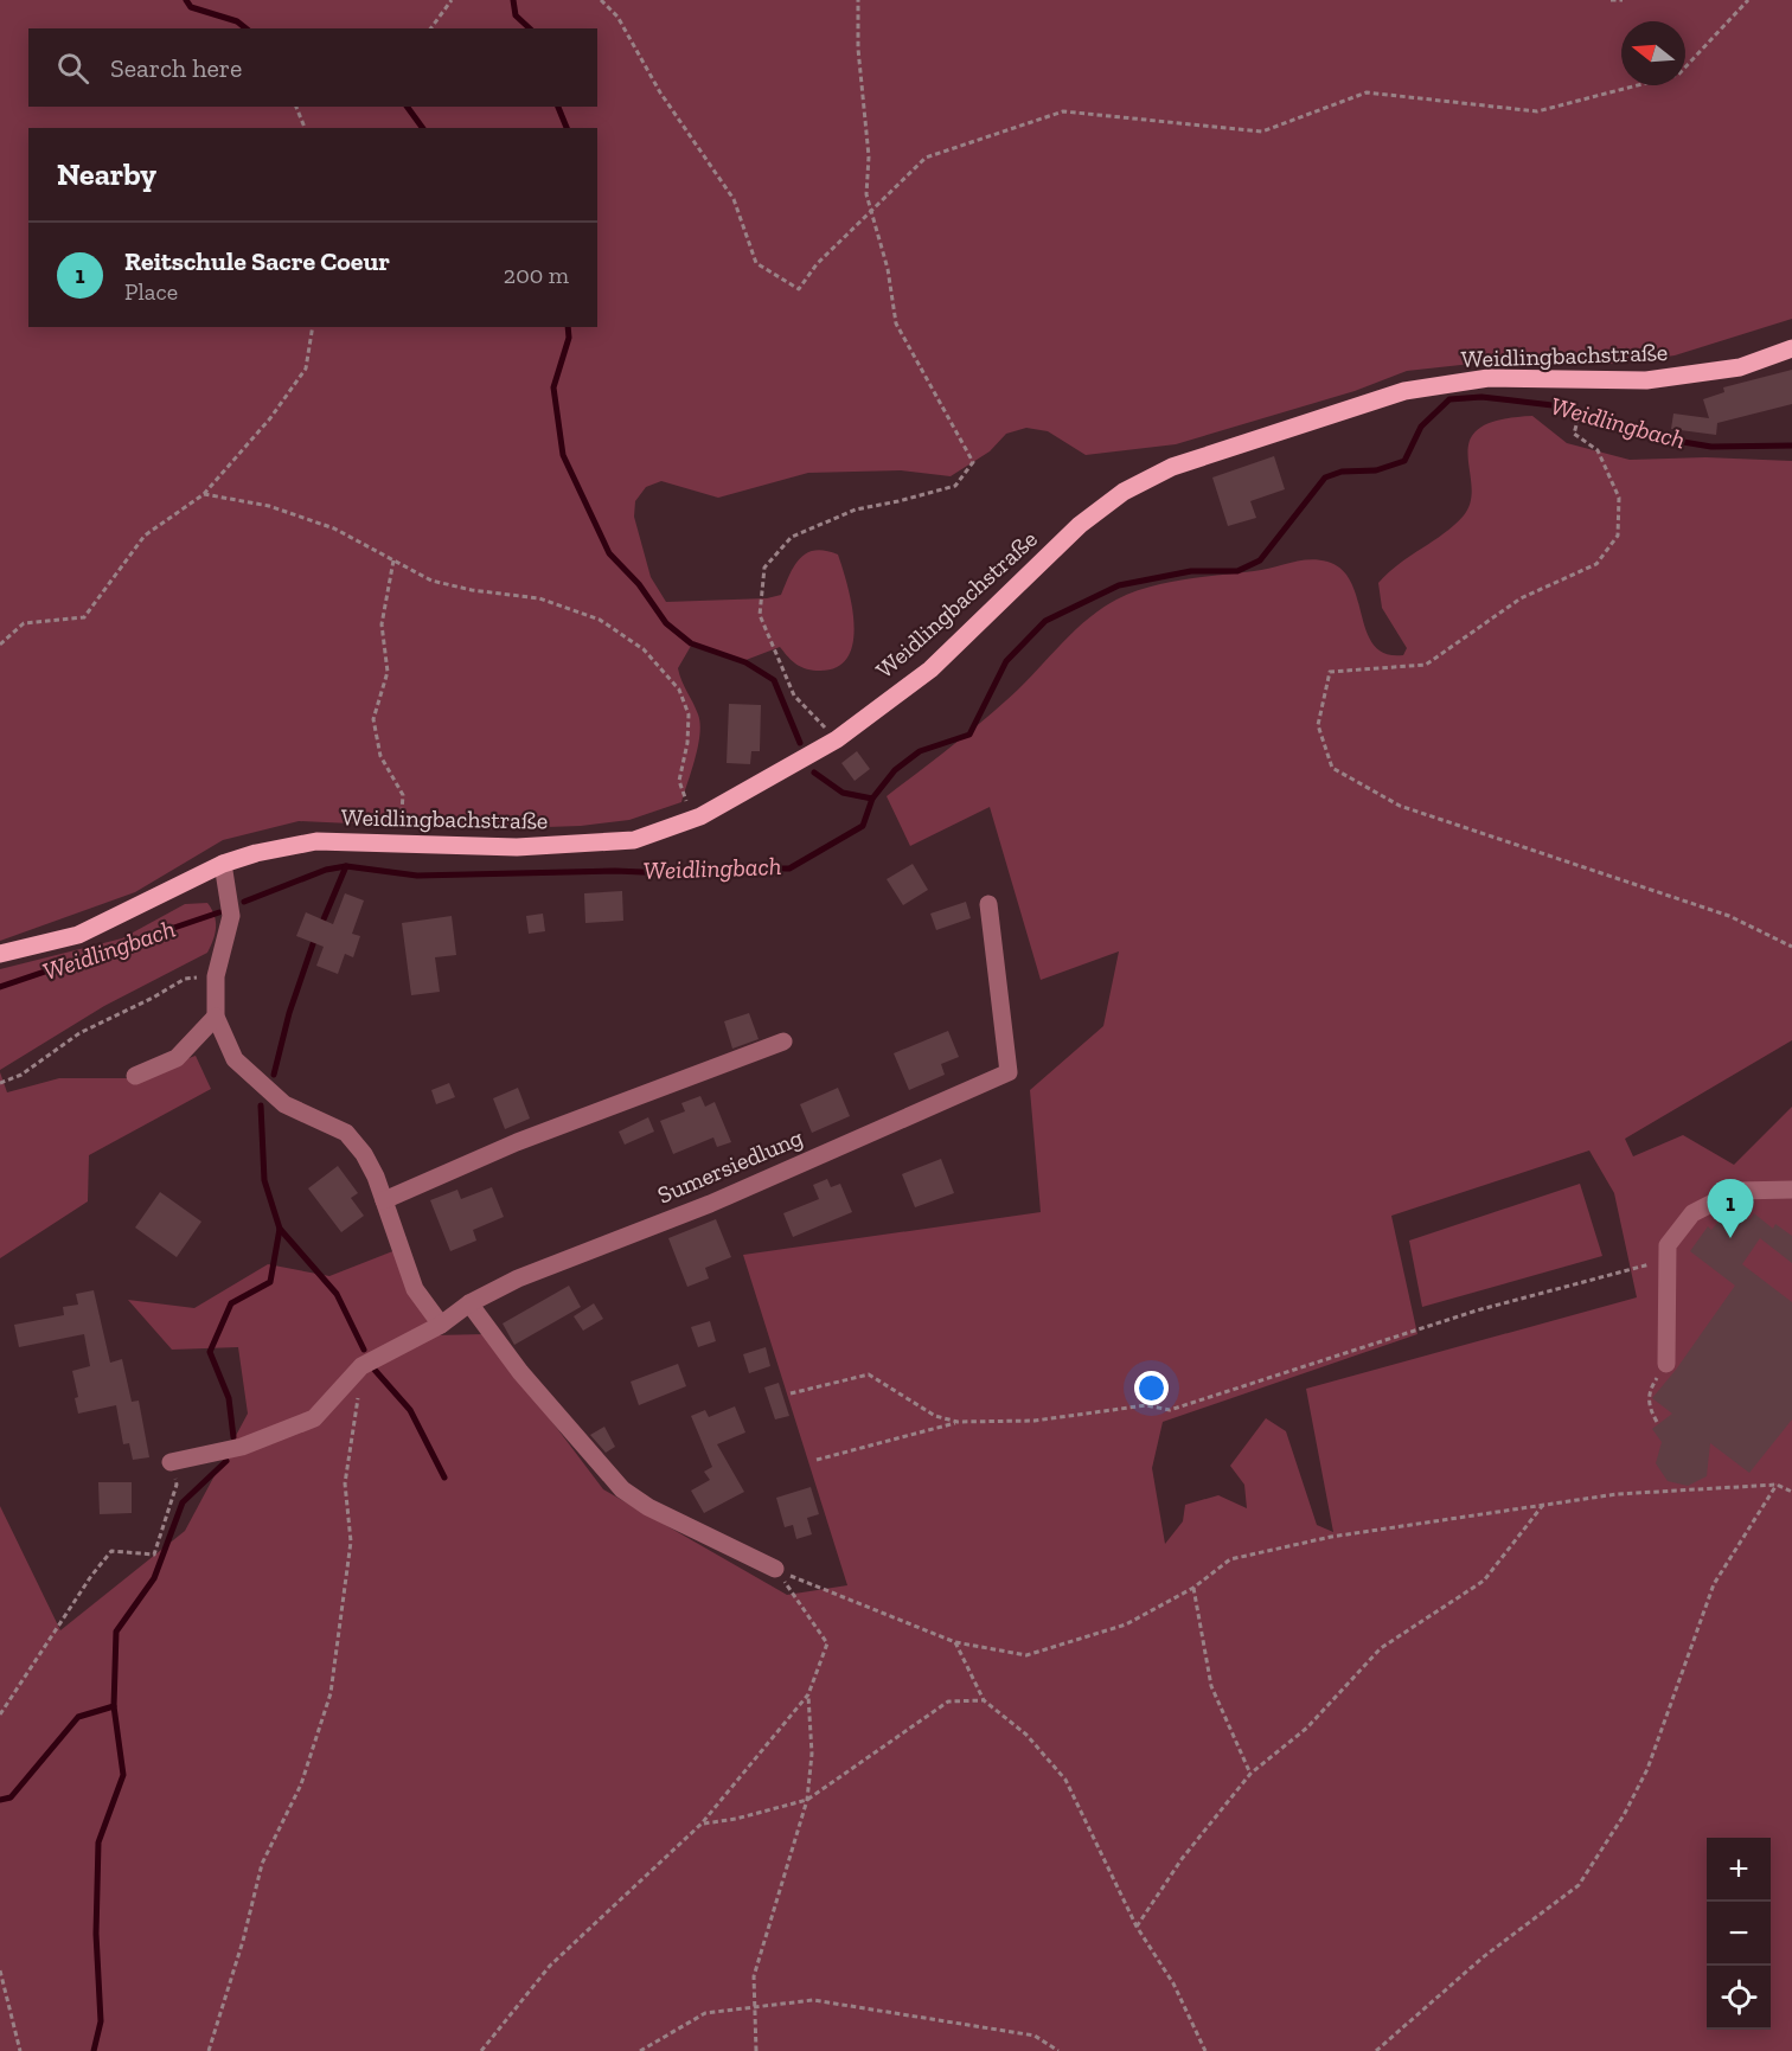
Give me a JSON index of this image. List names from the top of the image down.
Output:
{
  "streets": {
    "main road": ["Weidlingbachstraße"],
    "street": ["Sumersiedlung"]
  },
  "water": ["Weidlingbach"],
  "north": "left",
  "page": {
    "search": "Search here",
    "heading": "Nearby",
    "list": [
      {
        "mark": "1",
        "name": "Reitschule Sacre Coeur",
        "note": "Place",
        "value": "200 m"
      }
    ],
    "pins": "1",
    "map_buttons": ["+", "−"]
  }
}
